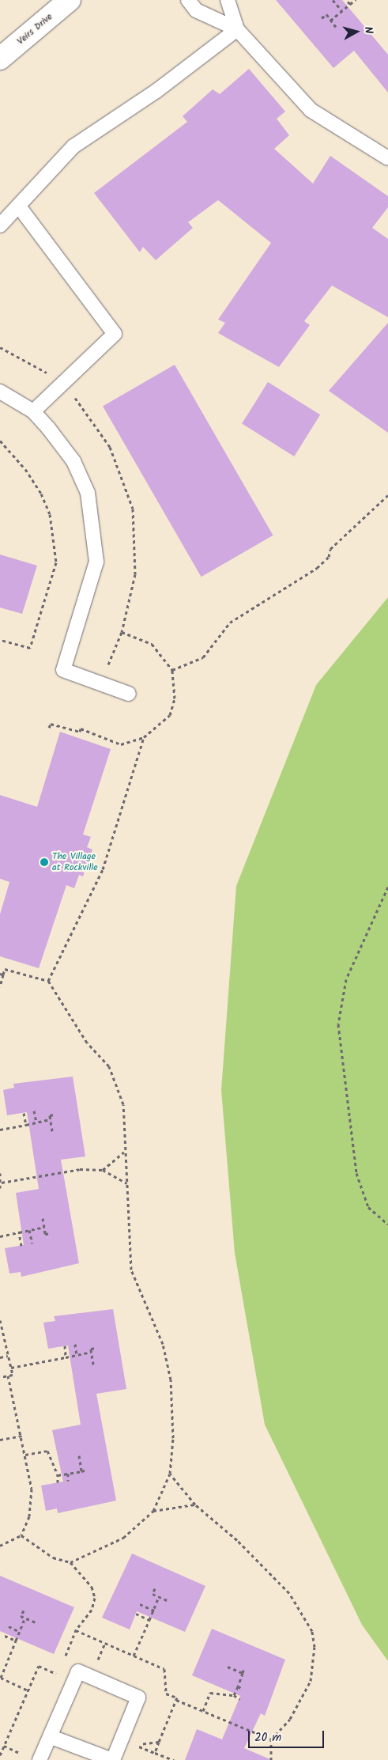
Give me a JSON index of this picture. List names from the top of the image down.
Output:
{
  "streets": {
    "street": ["Veirs Drive"]
  },
  "places": ["The Village at Rockville"],
  "scale_bar": "20 m",
  "north": "right"
}
